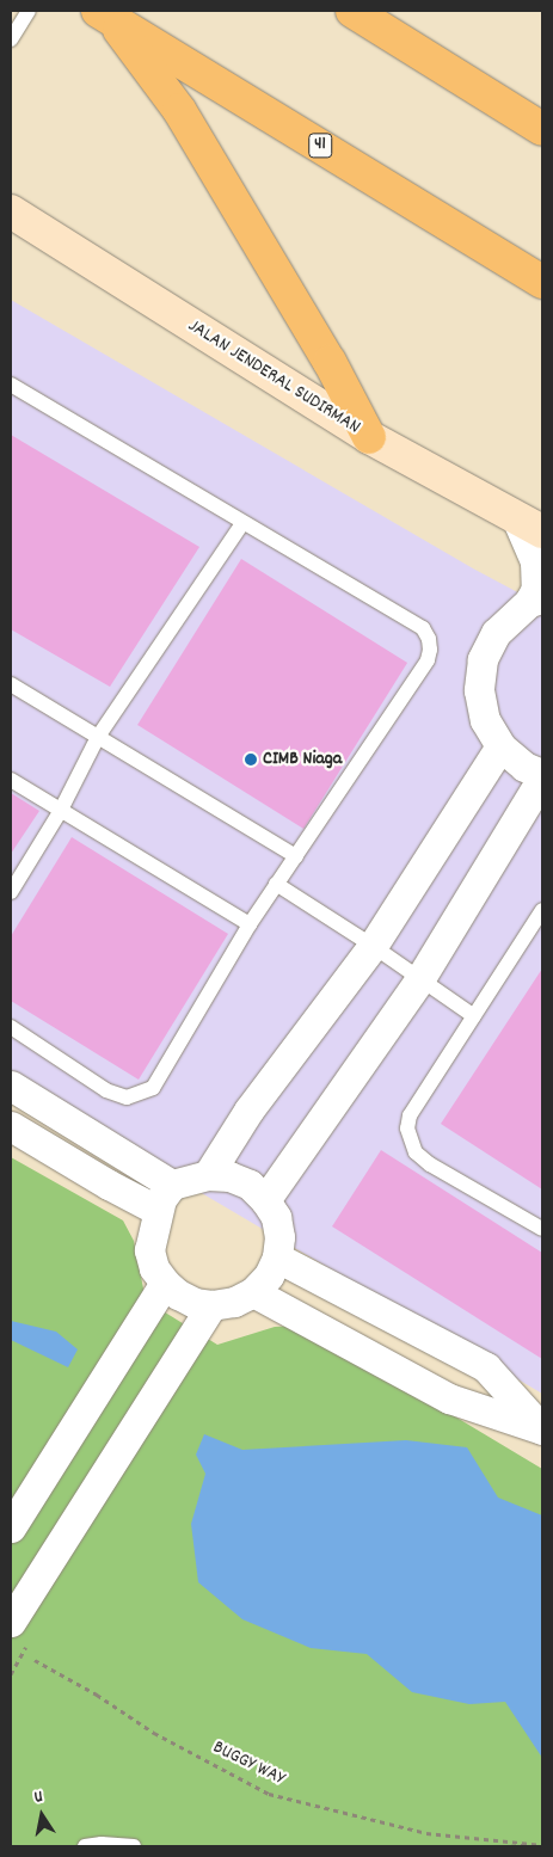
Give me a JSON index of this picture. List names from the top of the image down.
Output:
{
  "streets": {
    "highway": ["41"],
    "street": ["JALAN JENDERAL SUDIRMAN"],
    "path": ["BUGGY WAY"]
  },
  "places": ["CIMB Niaga"],
  "north": "top"
}
